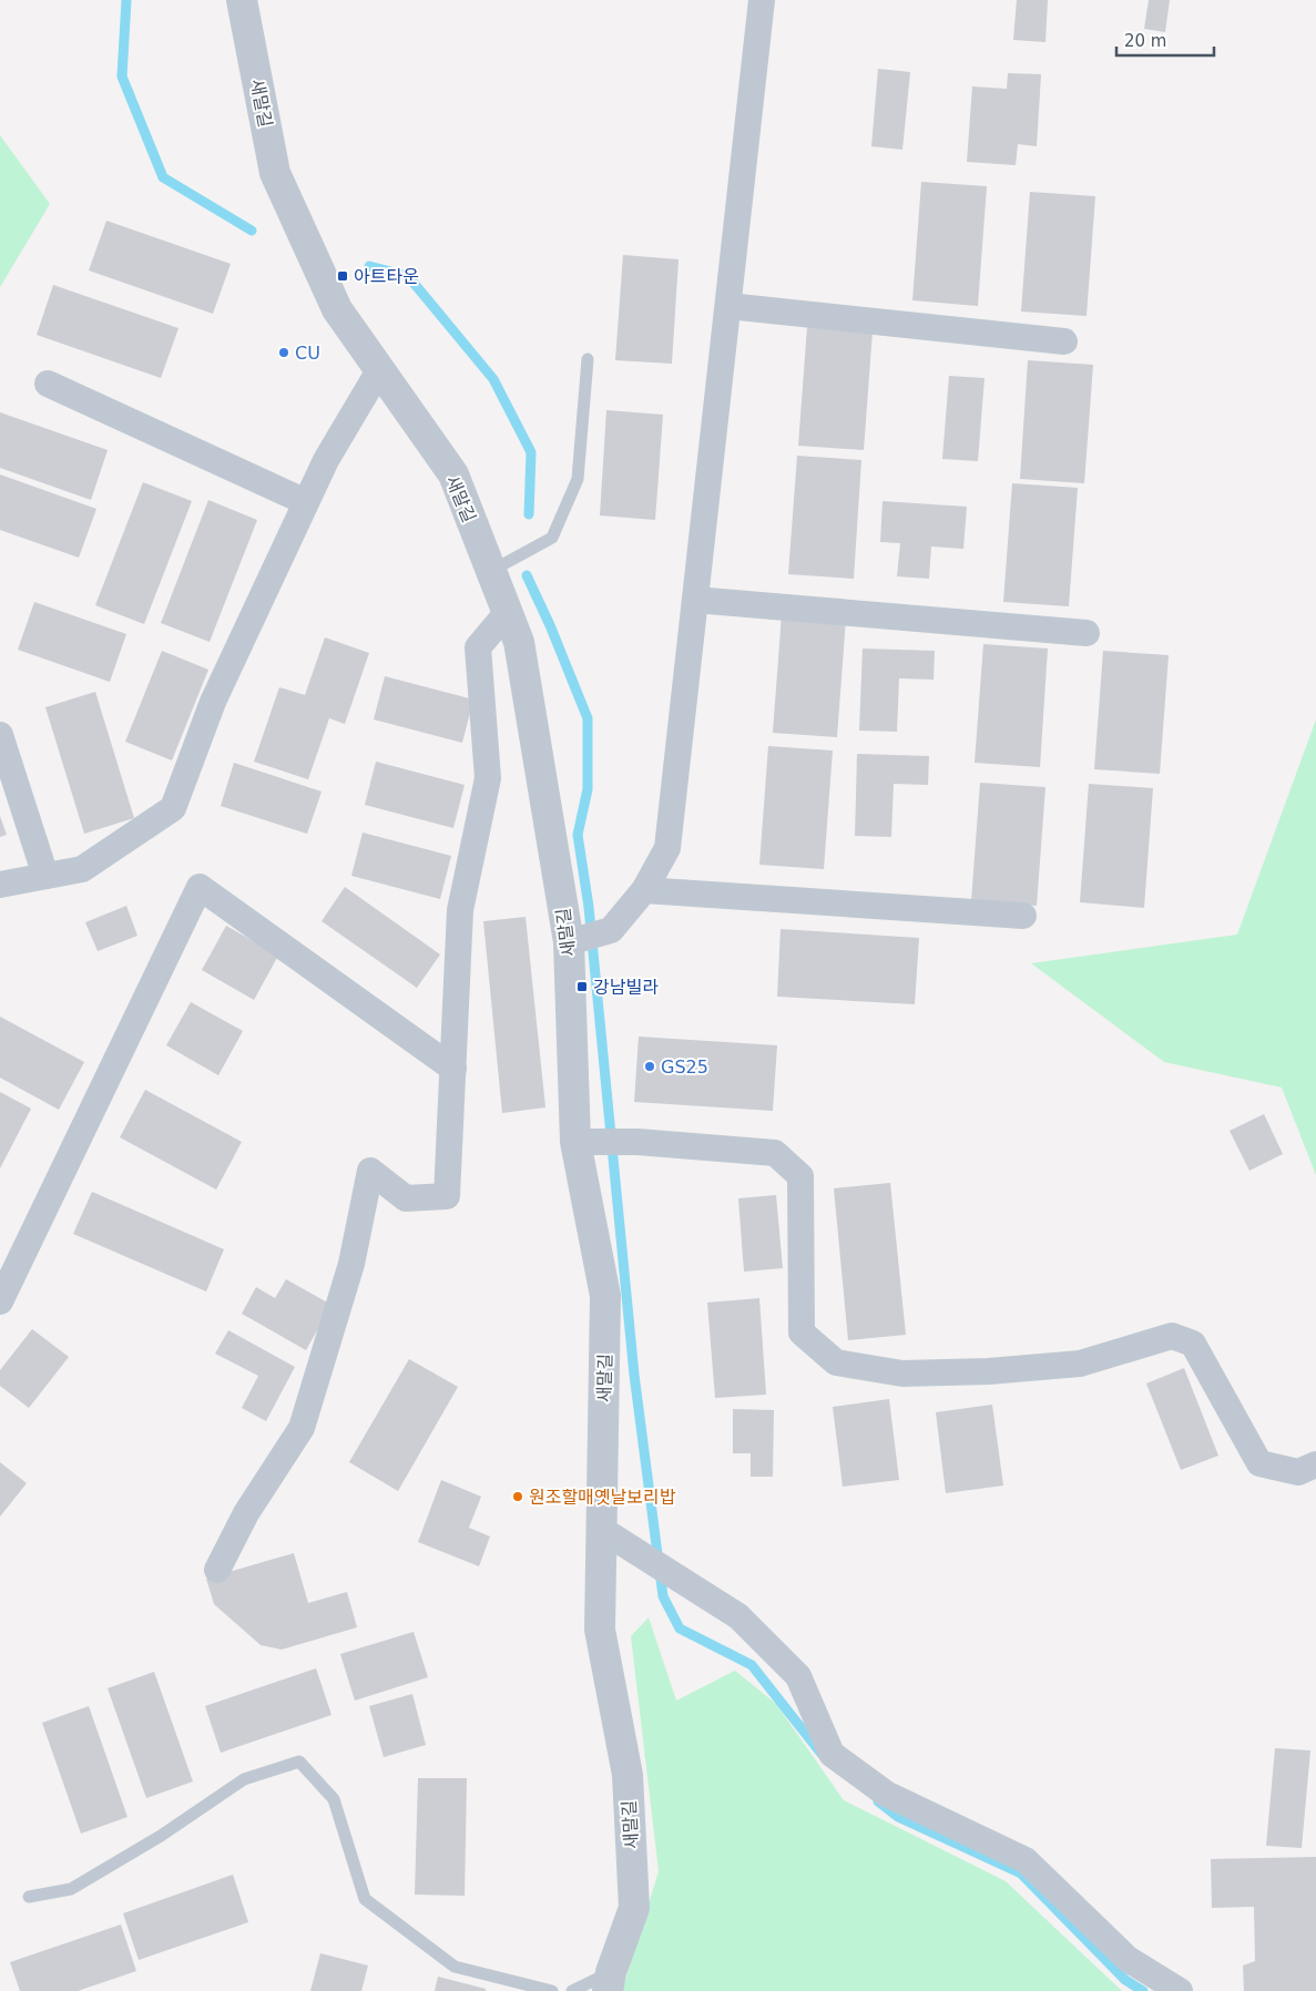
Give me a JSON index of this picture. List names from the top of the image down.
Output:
{
  "streets": {
    "street": ["새말길"]
  },
  "places": {
    "transit": ["아트타운", "강남빌라"],
    "other": ["CU", "GS25", "원조할매옛날보리밥"]
  },
  "scale_bar": "20 m"
}
